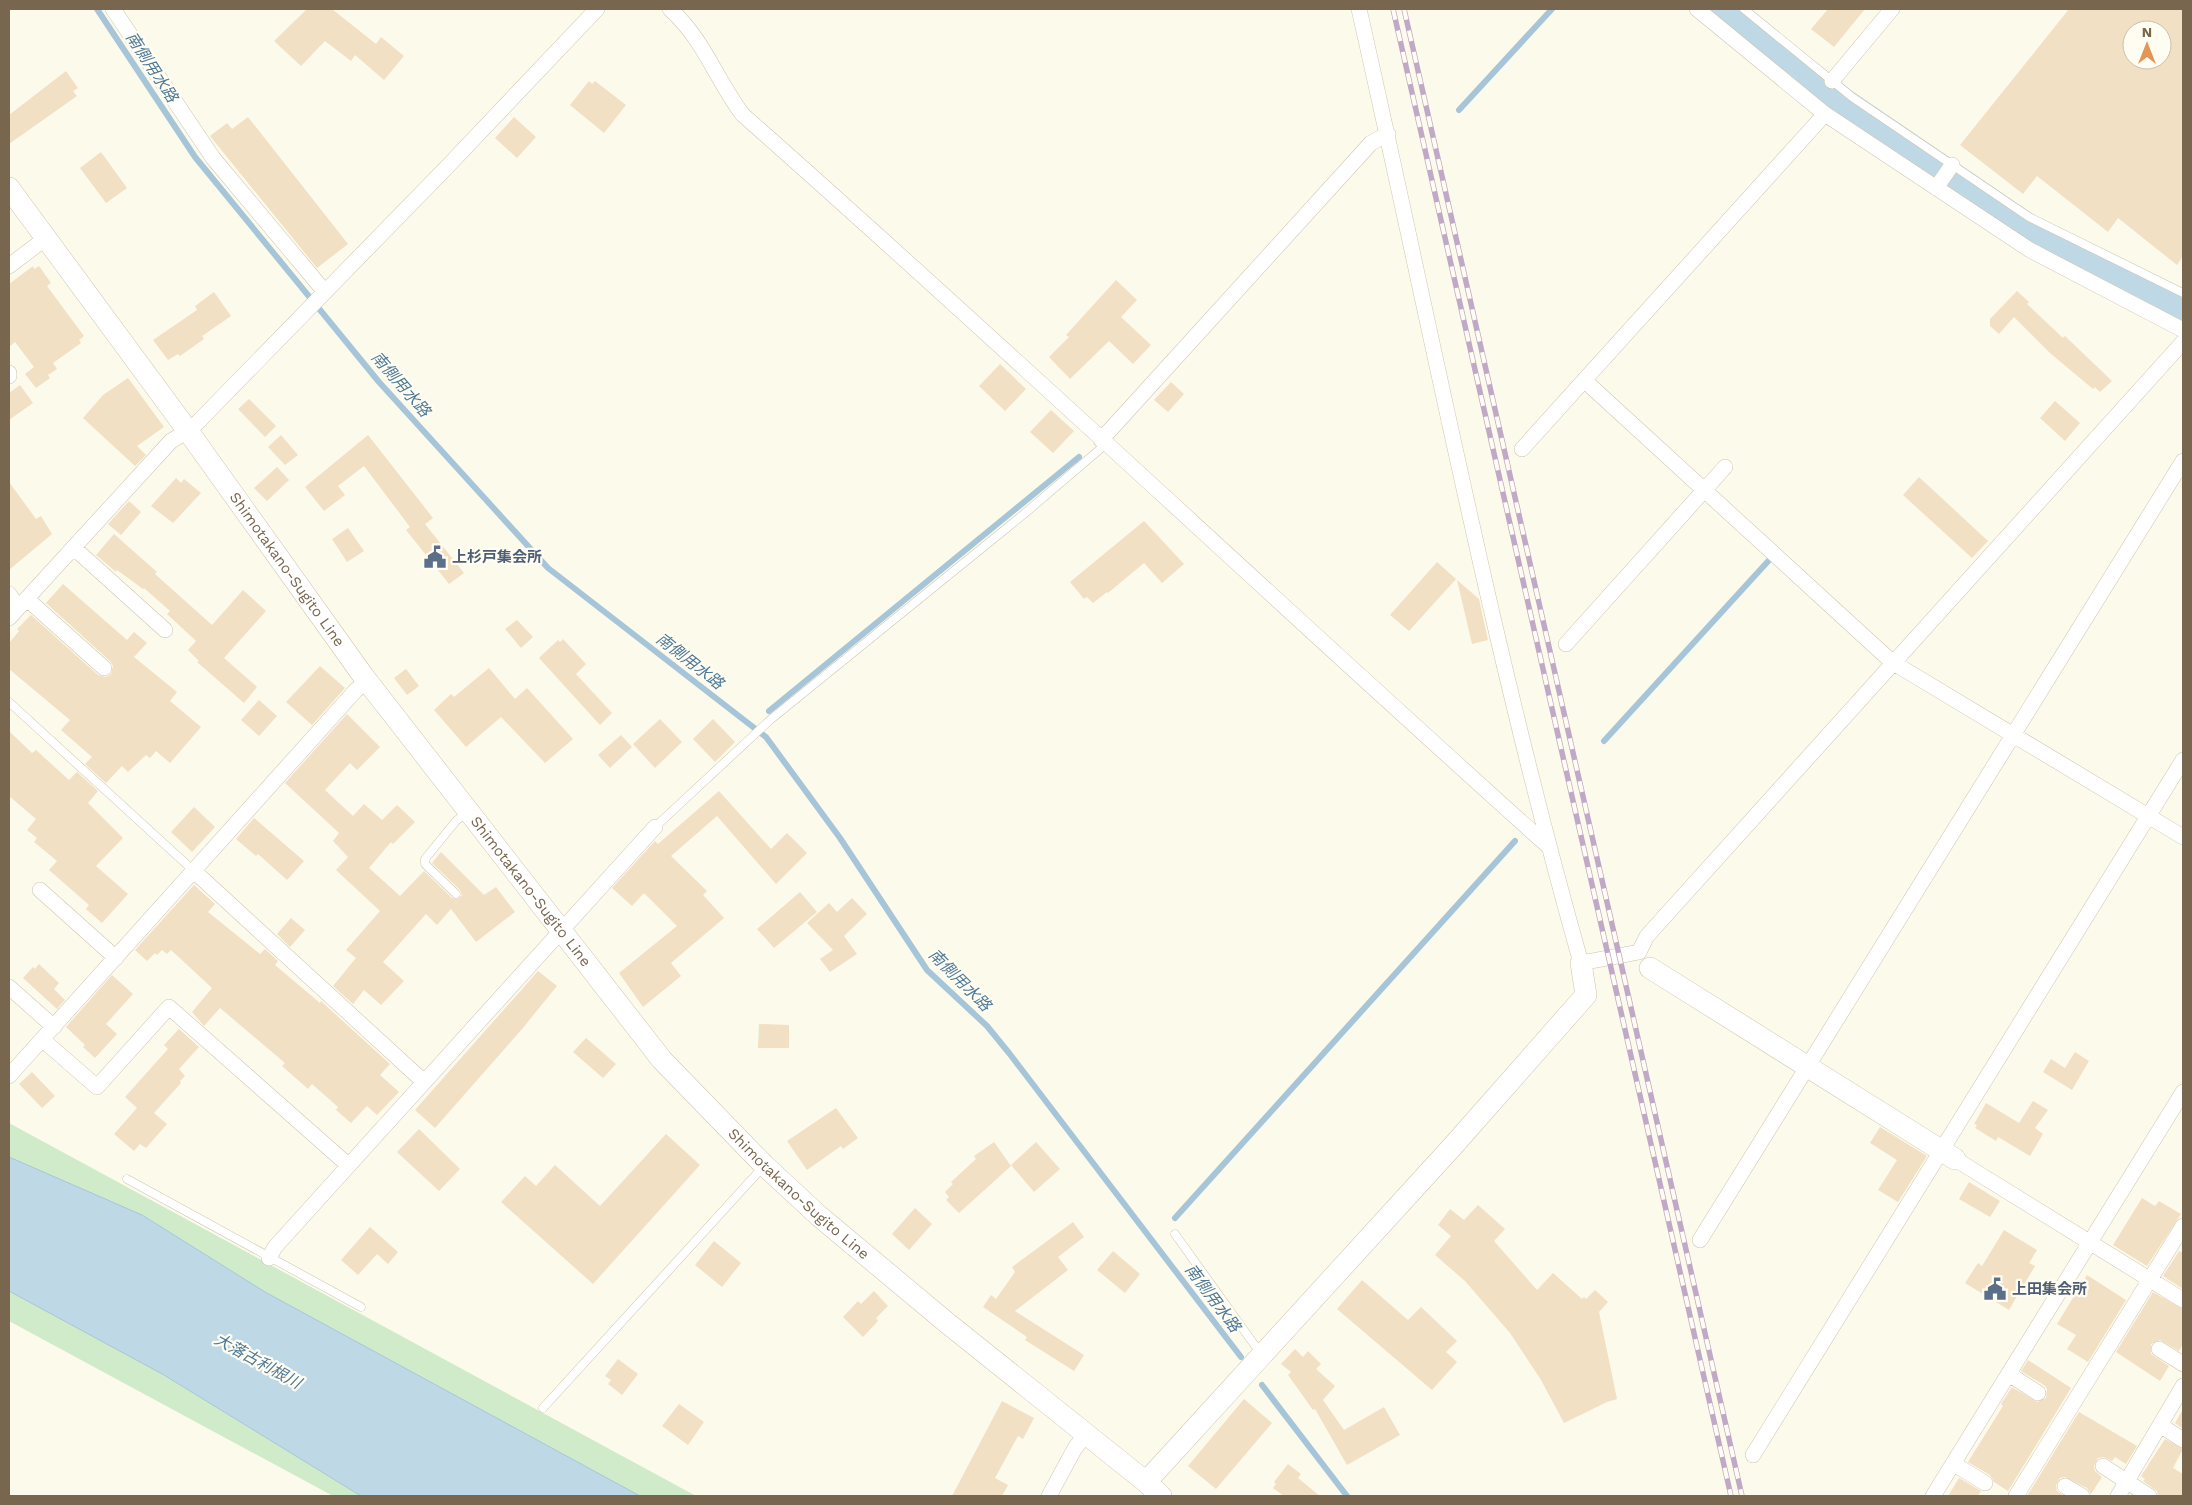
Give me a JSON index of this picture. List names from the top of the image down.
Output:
{
  "streets": {
    "main road": ["Shimotakano-Sugito Line"]
  },
  "water": ["南側用水路", "大落古利根川"],
  "places": {
    "public building": ["上杉戸集会所", "上田集会所"]
  },
  "north": "top"
}
